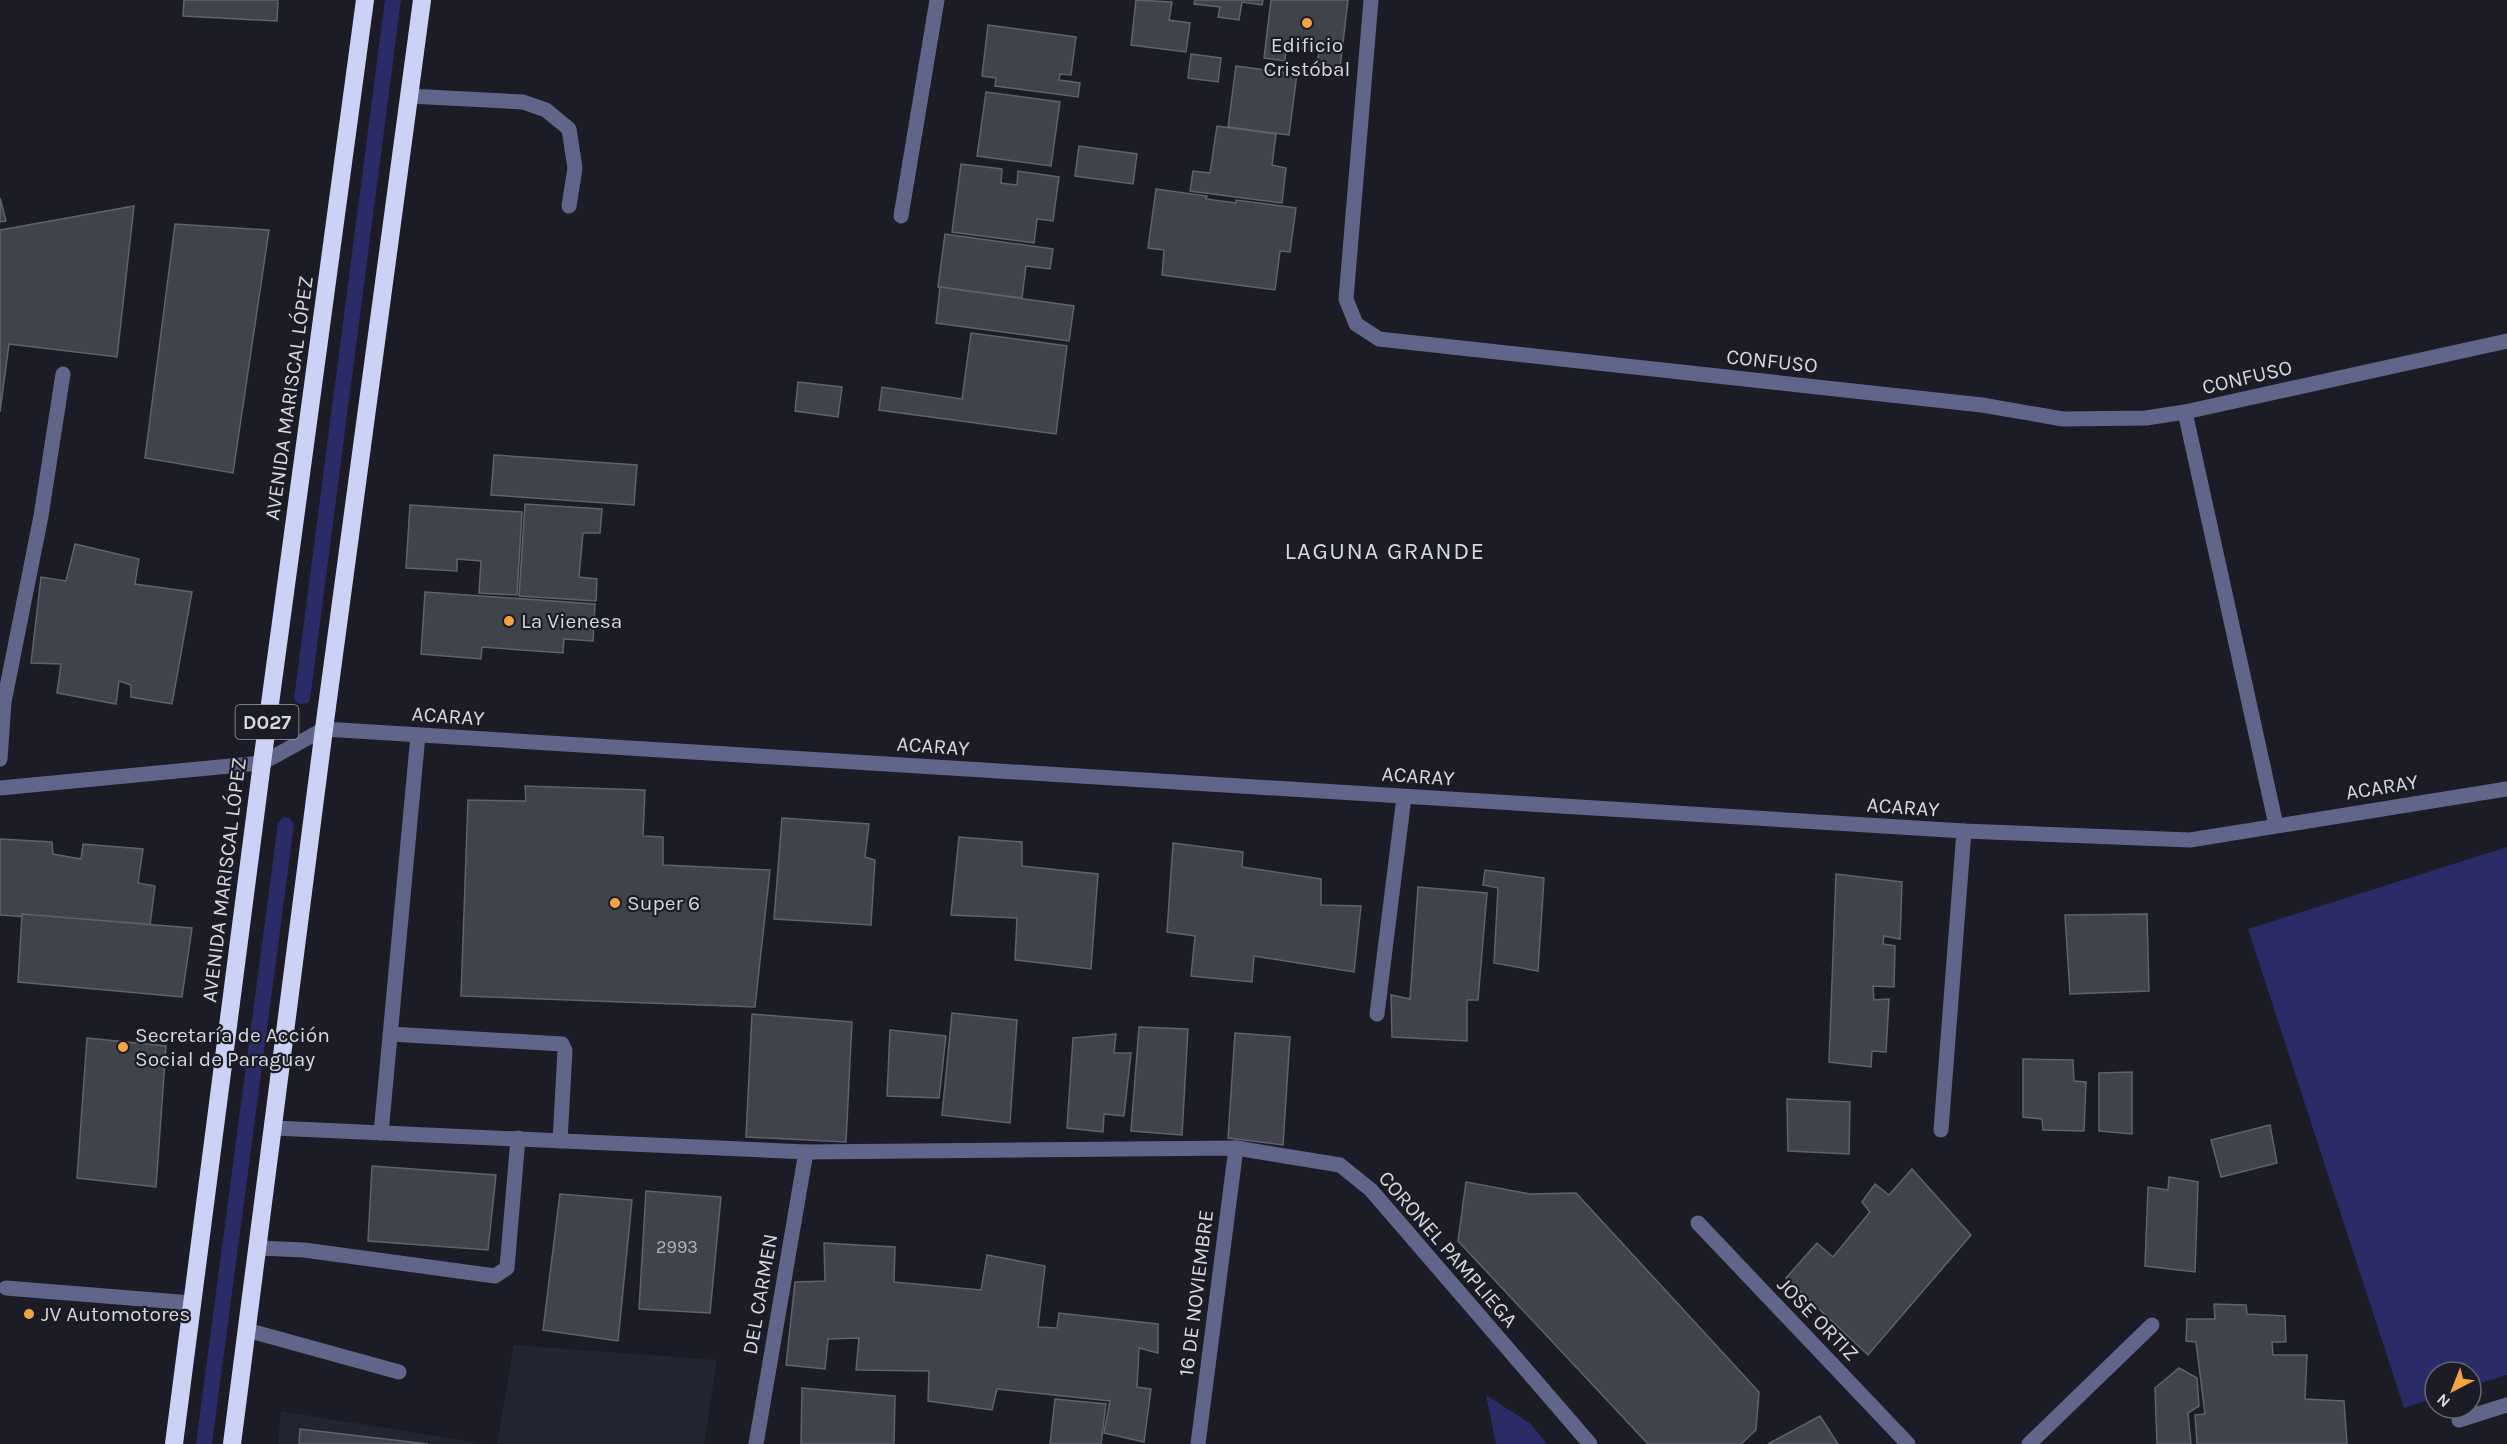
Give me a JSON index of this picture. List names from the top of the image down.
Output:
{
  "streets": {
    "highway": ["AVENIDA MARISCAL LÓPEZ", "D027"],
    "street": [
      "CONFUSO",
      "ACARAY",
      "CORONEL PAMPLIEGA",
      "16 DE NOVIEMBRE",
      "DEL CARMEN",
      "JOSE ORTIZ"
    ]
  },
  "crossings": [
    ["ACARAY", "D027"],
    ["D027", "CORONEL PAMPLIEGA"],
    ["CORONEL PAMPLIEGA", "16 DE NOVIEMBRE"],
    ["CORONEL PAMPLIEGA", "DEL CARMEN"]
  ],
  "districts": ["LAGUNA GRANDE"],
  "places": [
    "Edificio Cristóbal",
    "La Vienesa",
    "Super 6",
    "Secretaría de Acción Social de Paraguay",
    "JV Automotores"
  ],
  "house_numbers": ["2993"],
  "north": "bottom left"
}
